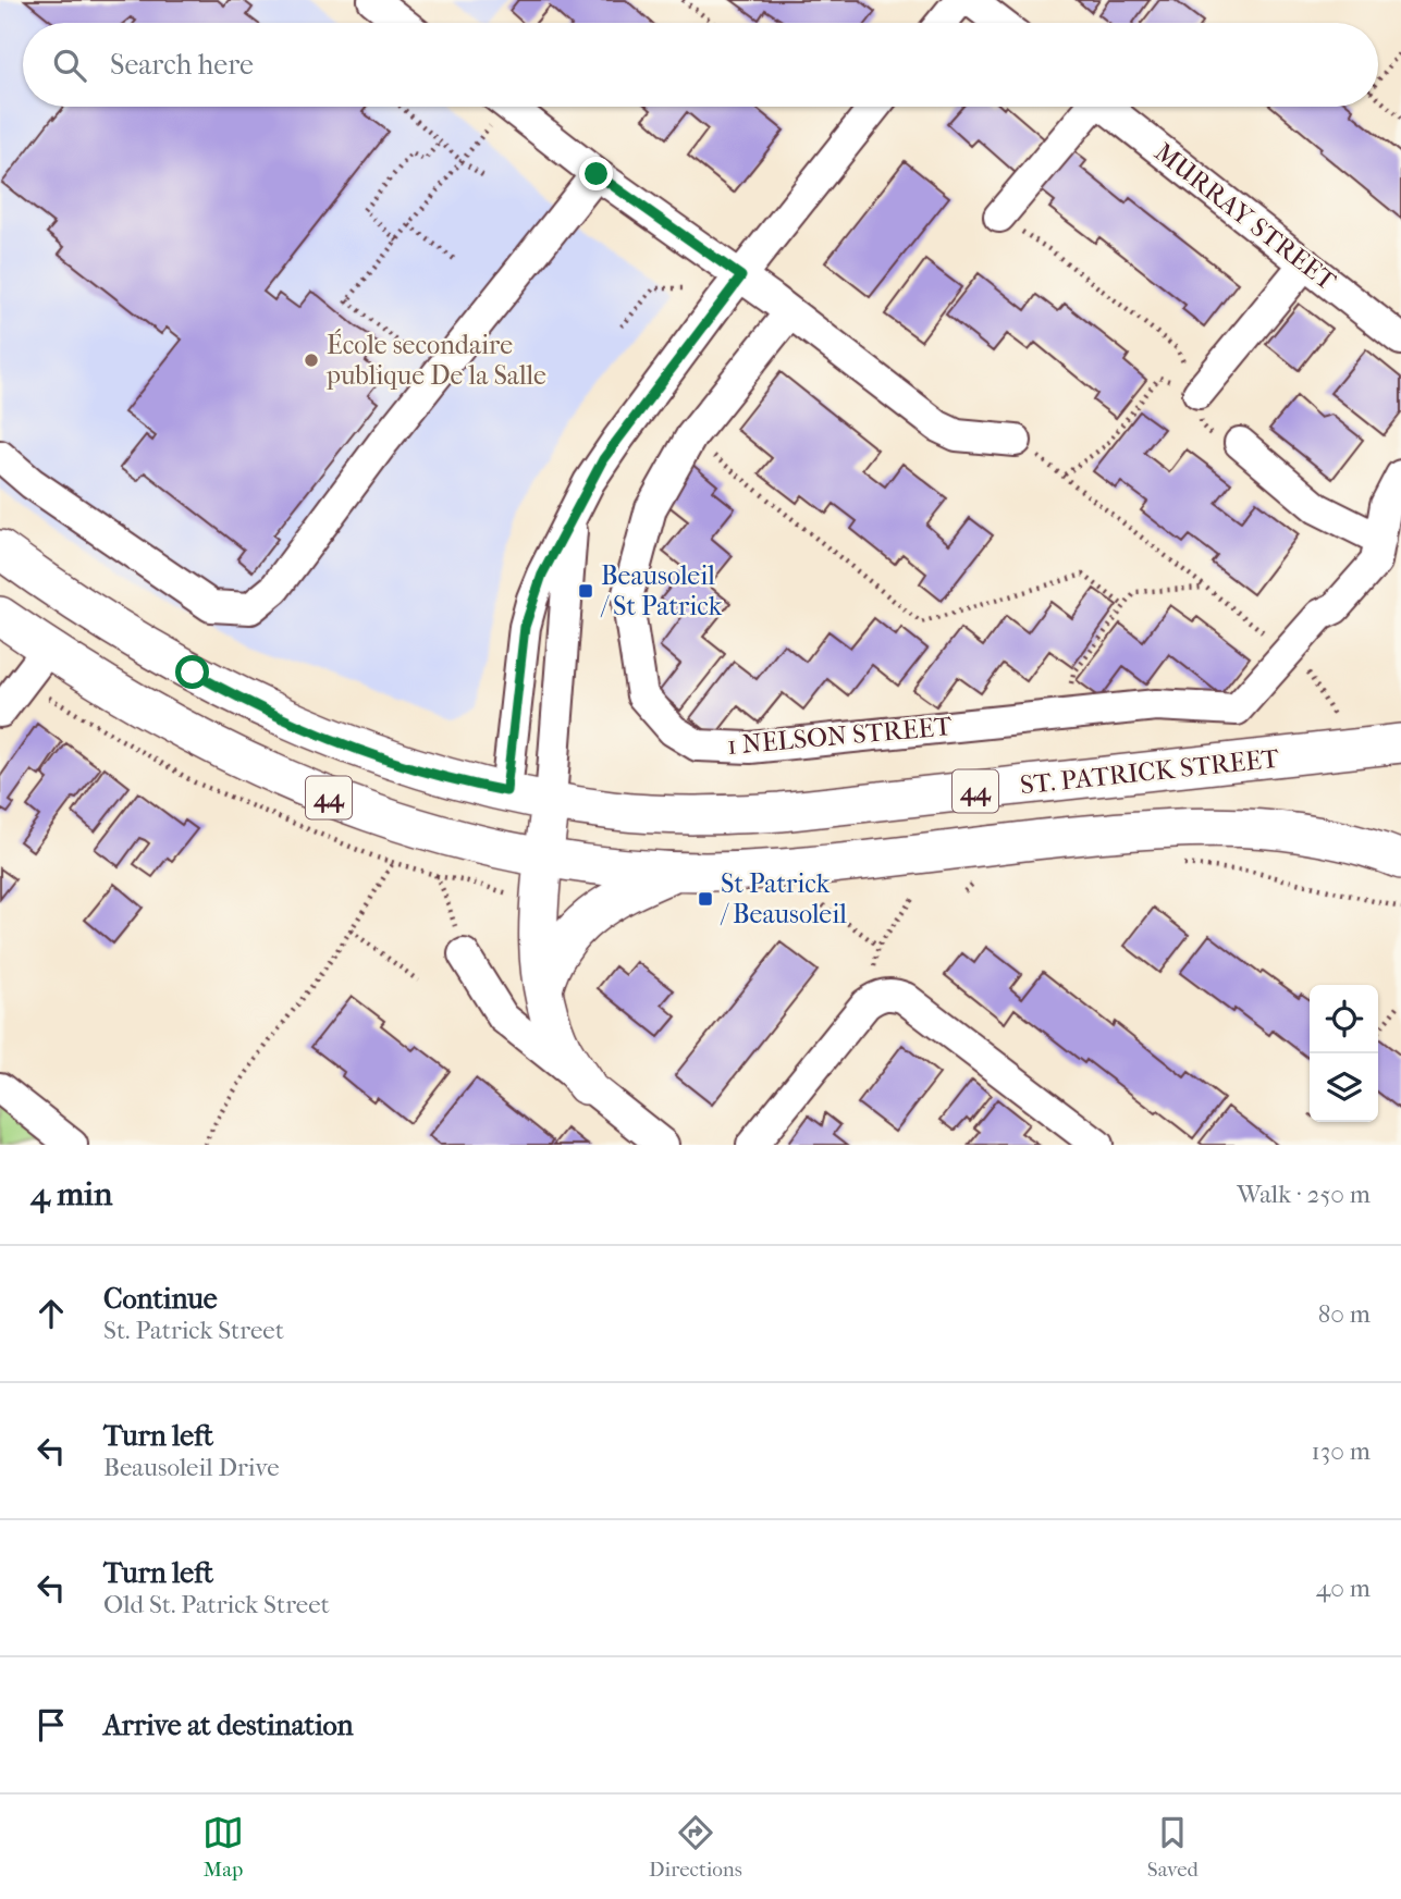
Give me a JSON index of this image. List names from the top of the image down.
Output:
{
  "streets": {
    "main road": ["ST. PATRICK STREET", "44"],
    "street": ["MURRAY STREET", "1 NELSON STREET"]
  },
  "places": {
    "other": ["École secondaire publique De la Salle"],
    "transit": ["Beausoleil / St Patrick", "St Patrick / Beausoleil"]
  },
  "page": {
    "search": "Search here",
    "heading": ["4 min", "Walk · 250 m"],
    "list": [
      ["Continue", "St. Patrick Street", "80 m"],
      ["Turn left", "Beausoleil Drive", "130 m"],
      ["Turn left", "Old St. Patrick Street", "40 m"],
      "Arrive at destination"
    ],
    "nav": ["Map", "Directions", "Saved"]
  }
}
